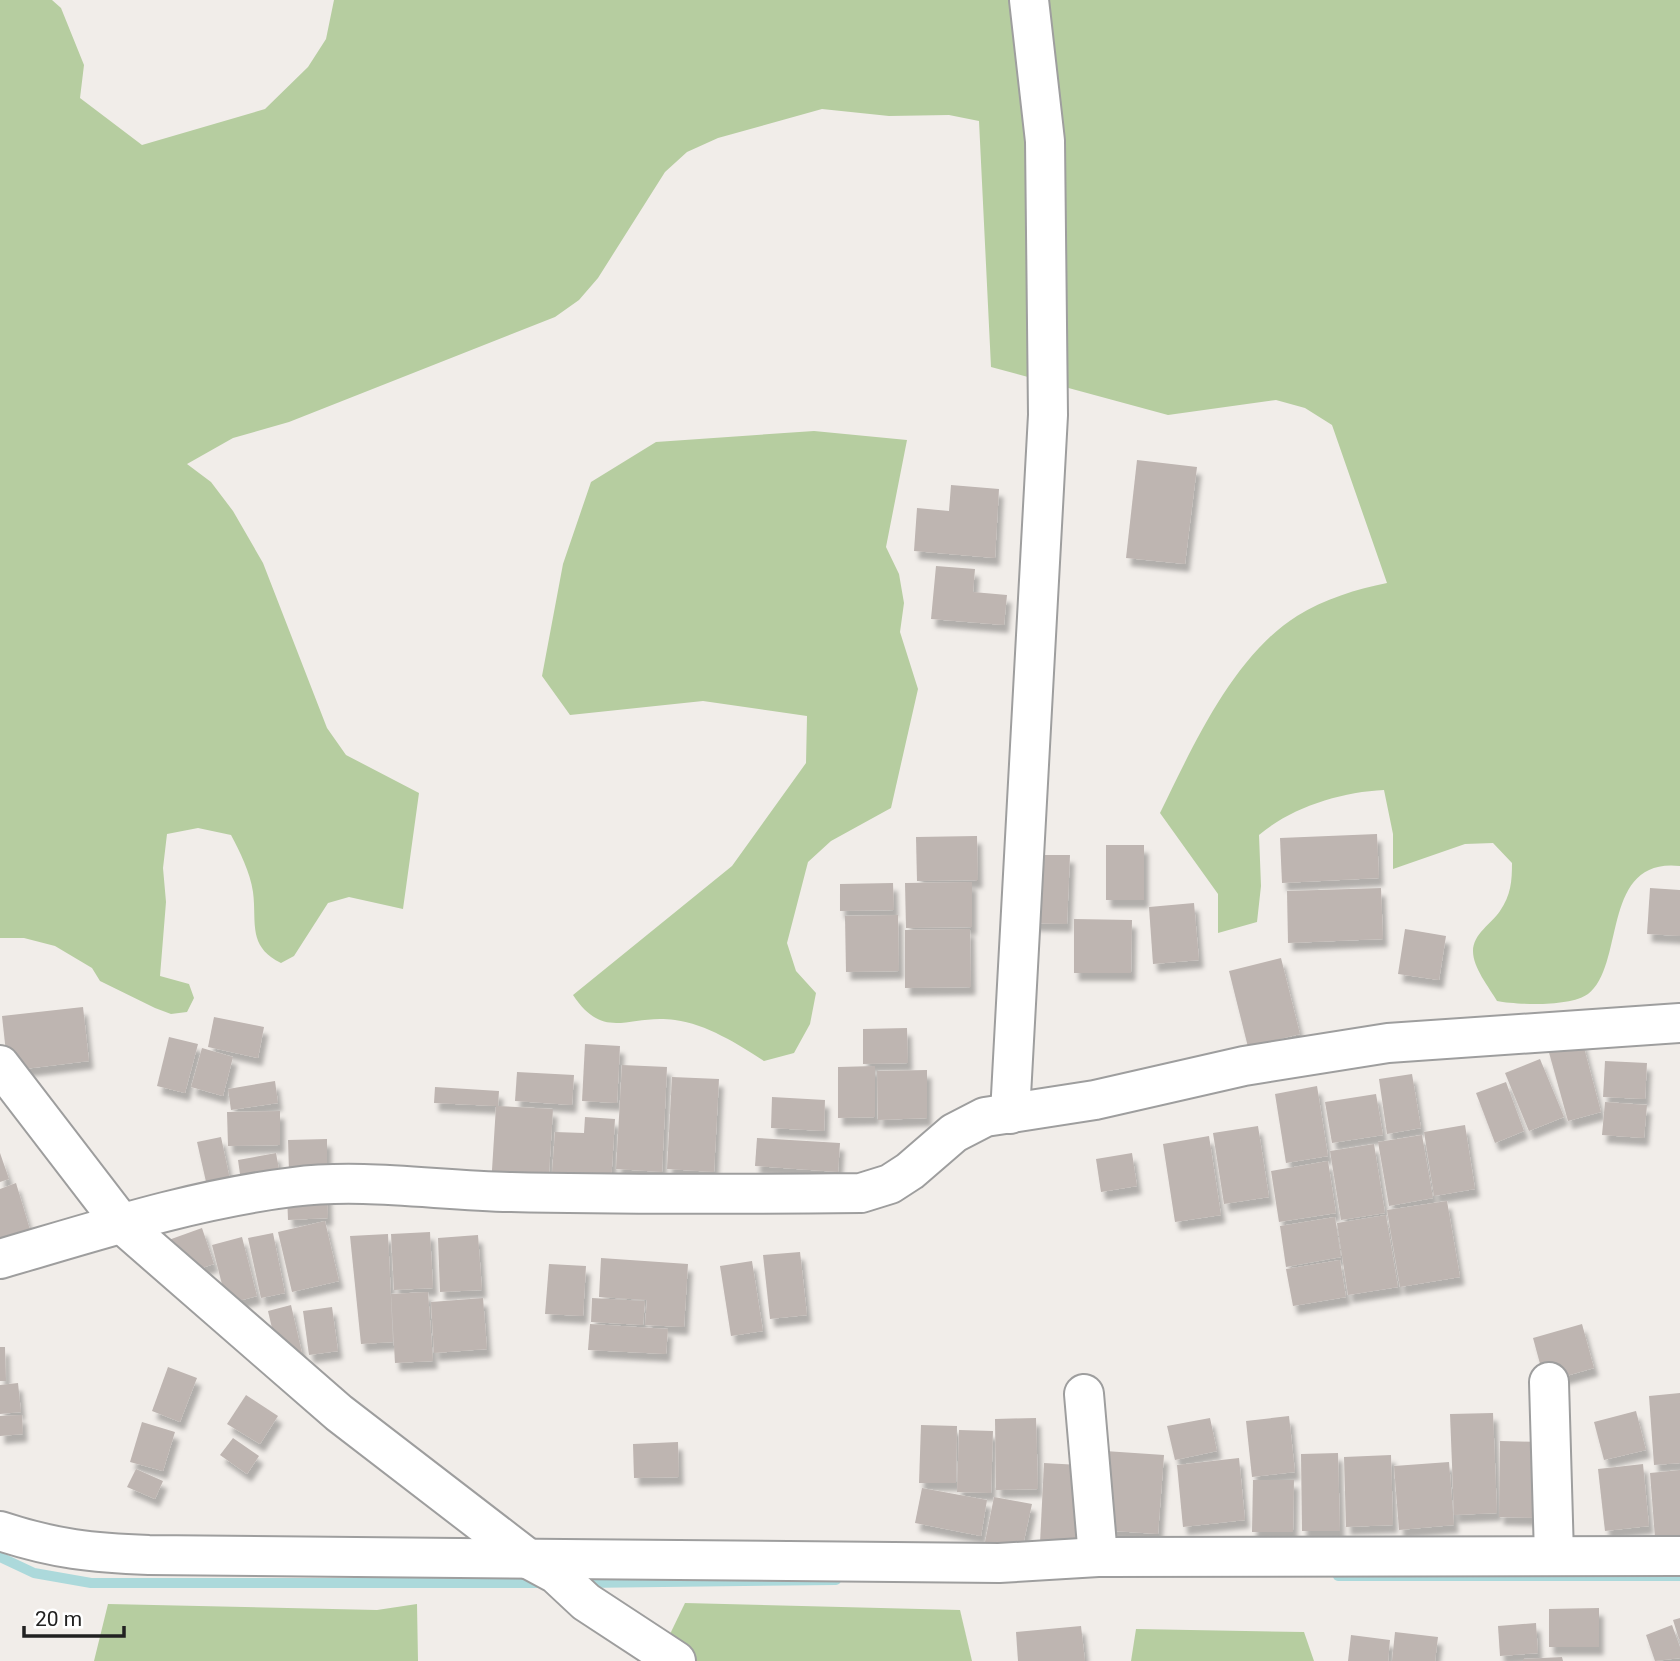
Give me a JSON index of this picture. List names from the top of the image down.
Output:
{
  "scale_bar": "20 m"
}
